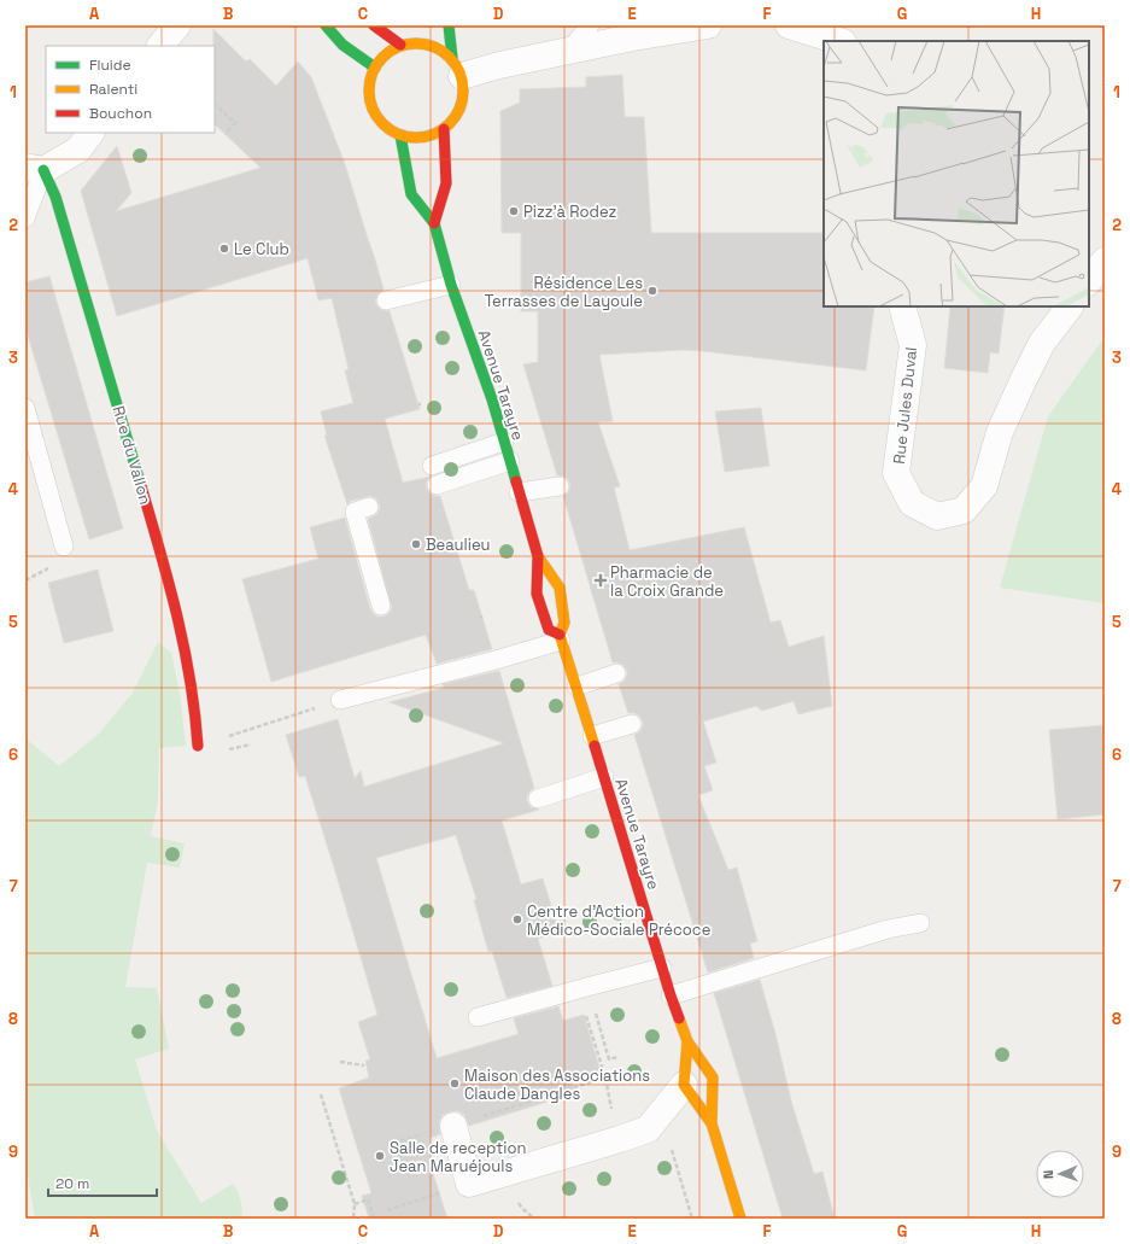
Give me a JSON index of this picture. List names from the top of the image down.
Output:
{
  "streets": {
    "main road": ["Avenue Tarayre", "Rue du Vallon"],
    "street": ["Rue Jules Duval"]
  },
  "places": {
    "other": [
      "Pizz'à Rodez",
      "Le Club",
      "Résidence Les Terrasses de Layoule",
      "Beaulieu",
      "Centre d'Action Médico-Sociale Précoce",
      "Maison des Associations Claude Dangles",
      "Salle de reception Jean Maruéjouls"
    ],
    "health": ["Pharmacie de la Croix Grande"]
  },
  "legend": ["Fluide", "Ralenti", "Bouchon"],
  "scale_bar": "20 m",
  "north": "left",
  "grid": {
    "columns": [
      "A",
      "B",
      "C",
      "D",
      "E",
      "F",
      "G",
      "H"
    ],
    "rows": [
      "1",
      "2",
      "3",
      "4",
      "5",
      "6",
      "7",
      "8",
      "9"
    ]
  }
}
